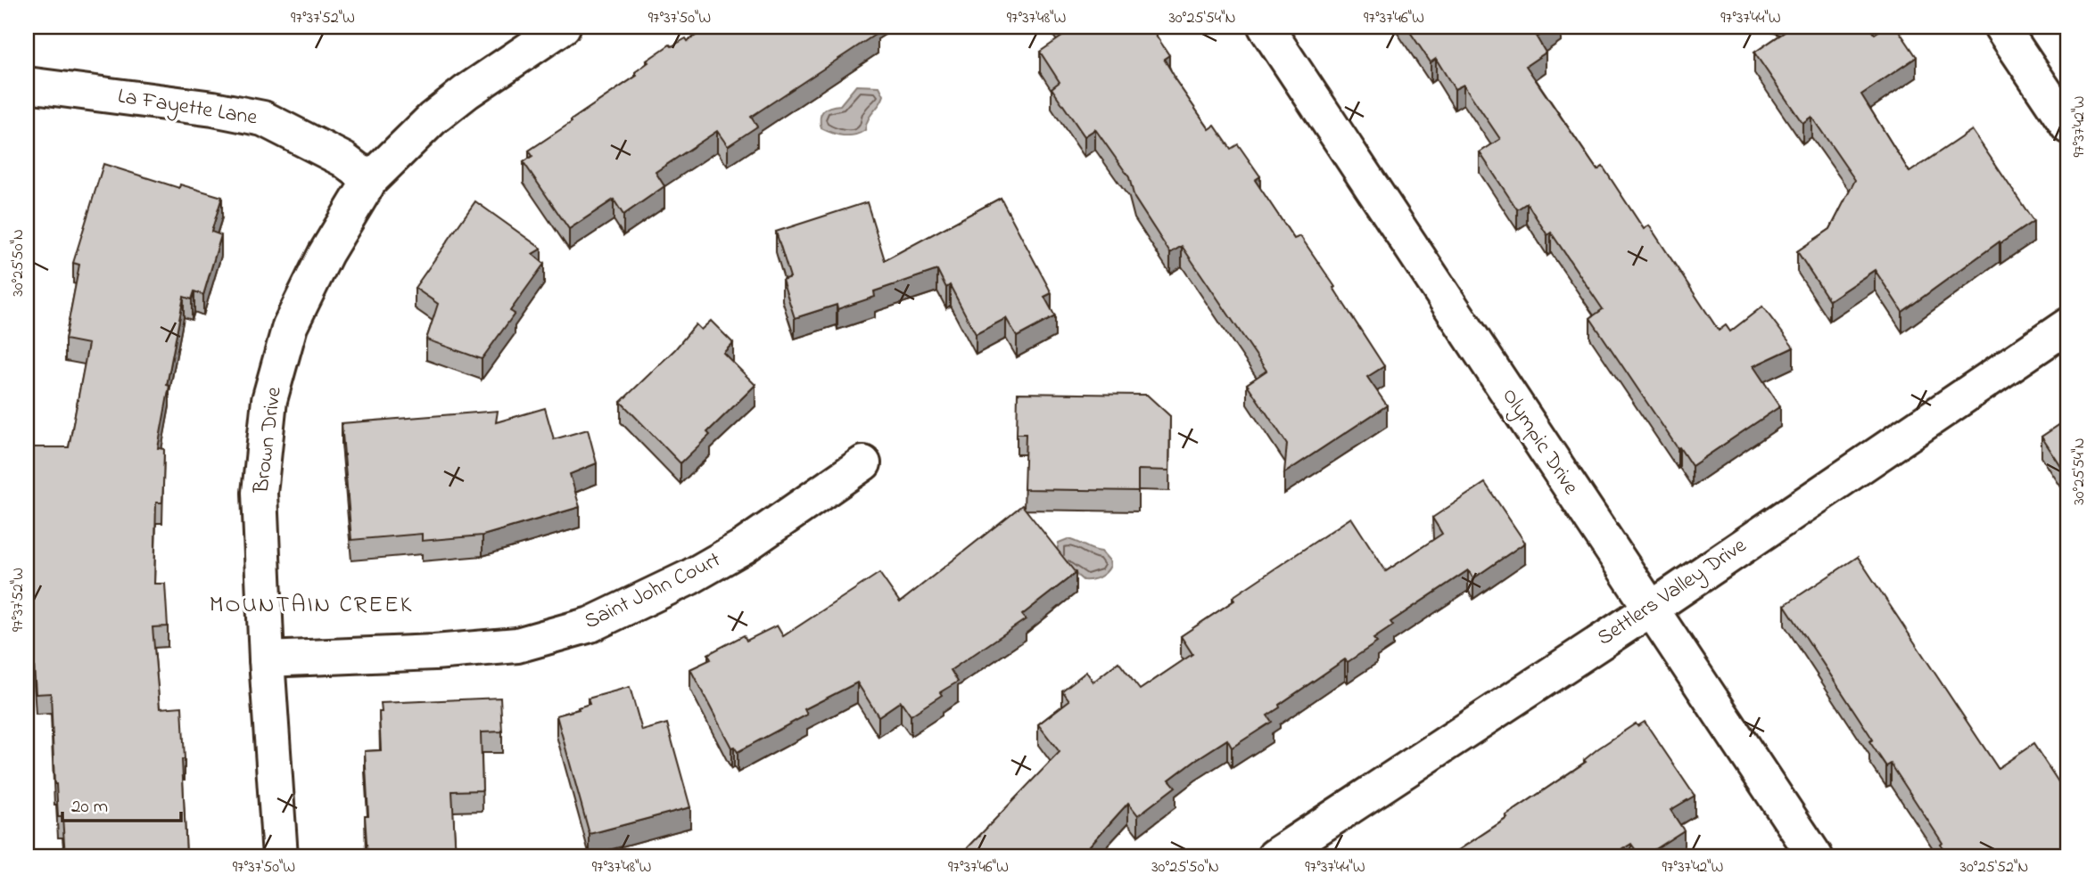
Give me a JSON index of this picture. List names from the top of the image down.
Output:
{
  "streets": {
    "street": [
      "La Fayette Lane",
      "Brown Drive",
      "Olympic Drive",
      "Saint John Court",
      "Settlers Valley Drive"
    ]
  },
  "crossings": [
    ["La Fayette Lane", "Brown Drive"],
    ["Brown Drive", "Saint John Court"],
    ["Olympic Drive", "Settlers Valley Drive"]
  ],
  "districts": ["MOUNTAIN CREEK"],
  "scale_bar": "20 m",
  "coordinates": [
    "97°37'52\"W",
    "97°37'50\"W",
    "97°37'48\"W",
    "30°25'54\"N",
    "97°37'46\"W",
    "97°37'44\"W",
    "97°37'42\"W",
    "30°25'50\"N",
    "30°25'52\"N"
  ]
}
